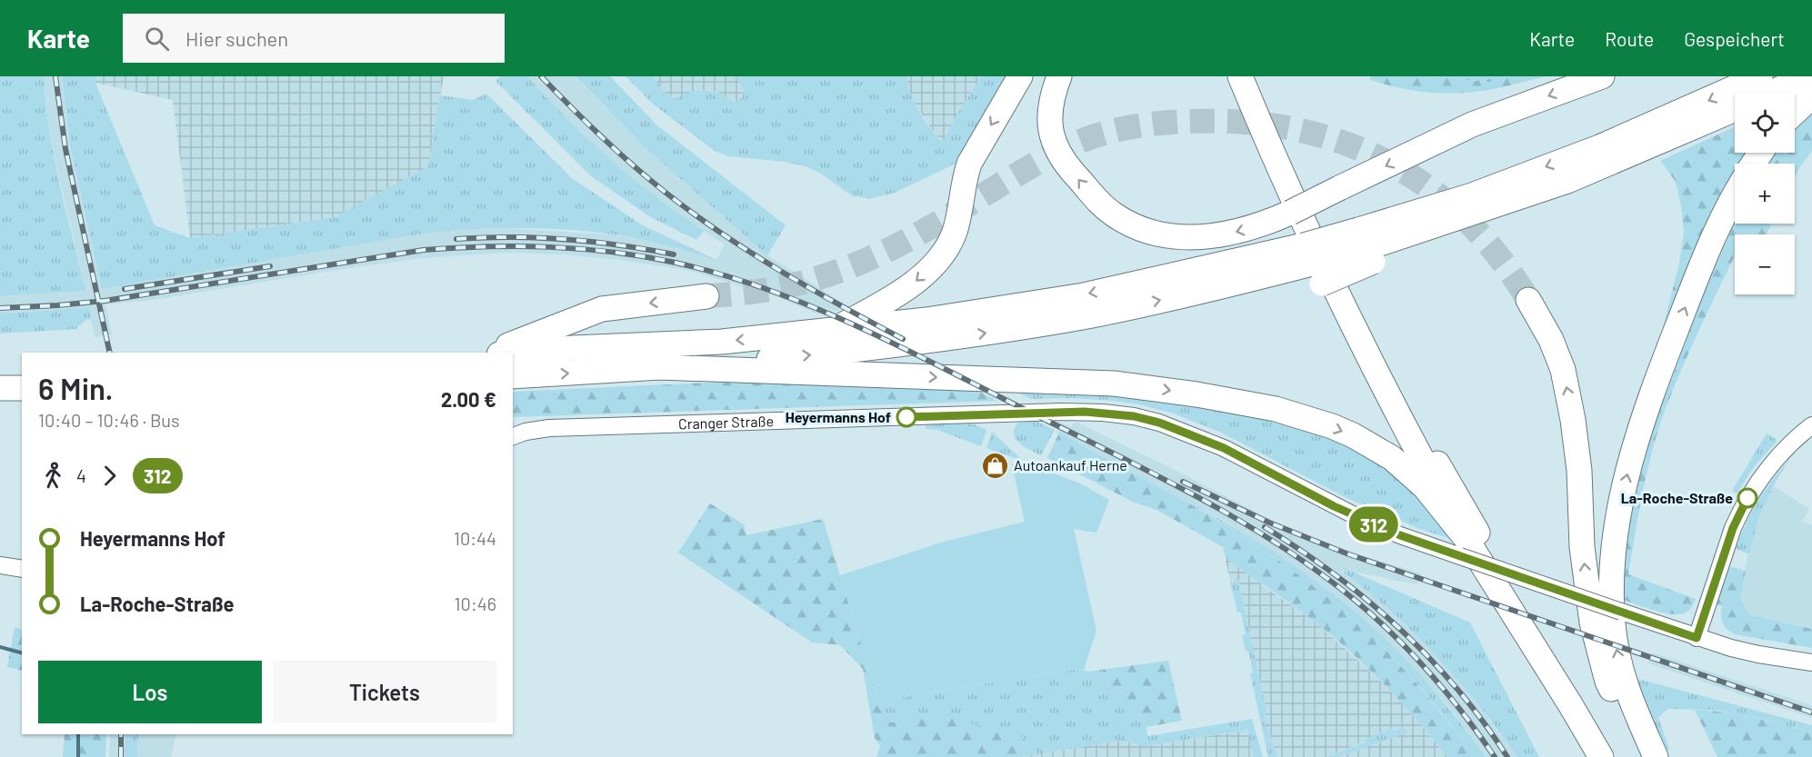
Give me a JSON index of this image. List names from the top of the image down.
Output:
{
  "streets": {
    "street": ["Cranger Straße"]
  },
  "places": {
    "other": ["Heyermanns Hof", "La-Roche-Straße"],
    "shop": ["Autoankauf Herne"]
  },
  "lines": ["bus line 312"],
  "page": {
    "header": "Karte",
    "search": "Hier suchen",
    "nav": ["Karte", "Route", "Gespeichert"],
    "on_map": "312",
    "map_buttons": ["+", "−"],
    "heading": ["6 Min.", "10:40 – 10:46 · Bus", "2.00 €"],
    "legs": ["4", "312"],
    "list": [
      {
        "name": "Heyermanns Hof",
        "value": "10:44"
      },
      {
        "name": "La-Roche-Straße",
        "value": "10:46"
      }
    ],
    "buttons": ["Los", "Tickets"]
  }
}
